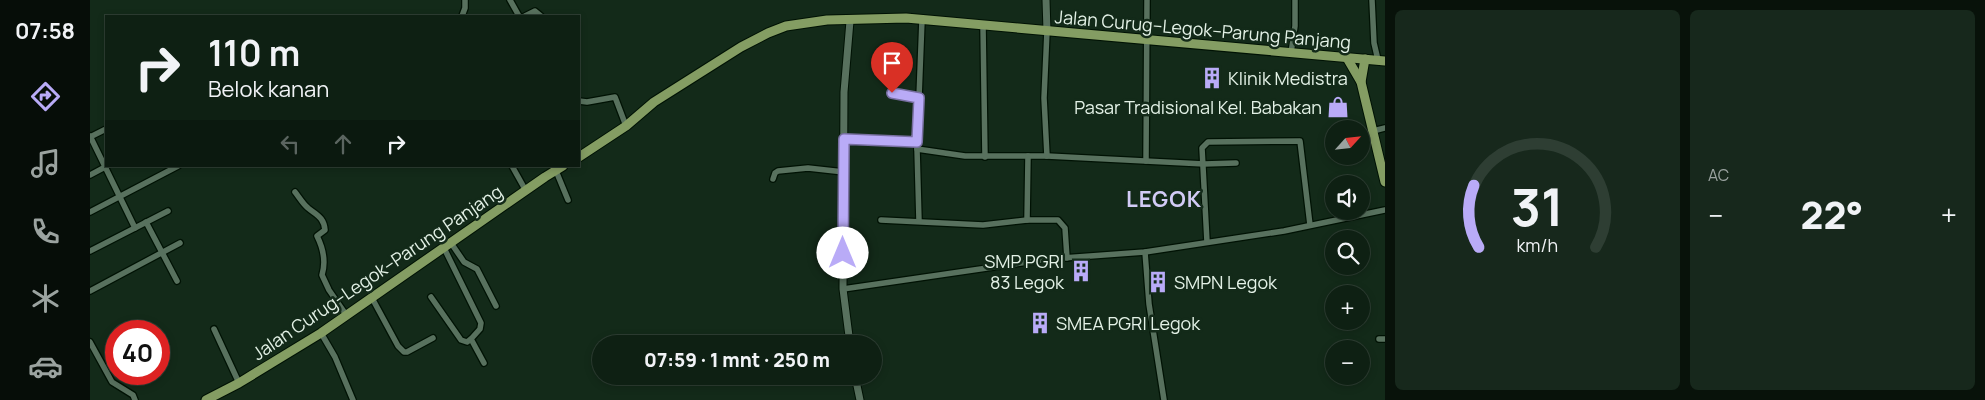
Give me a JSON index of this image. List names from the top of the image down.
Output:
{
  "streets": {
    "main road": ["Jalan Curug–Legok–Parung Panjang"]
  },
  "districts": ["LEGOK"],
  "places": {
    "building": [
      "Klinik Medistra",
      "SMP PGRI 83 Legok",
      "SMPN Legok",
      "SMEA PGRI Legok"
    ],
    "shop": ["Pasar Tradisional Kel. Babakan"]
  },
  "north": "top right",
  "page": {
    "tabs": "07:58",
    "tile": "AC",
    "turn": ["110 m", "Belok kanan"],
    "map_buttons": ["+", "−"],
    "heat": ["−", "22°", "+"],
    "limit": "40",
    "trip": "07:59 · 1 mnt · 250 m",
    "gauge": ["31", "km/h"]
  }
}
